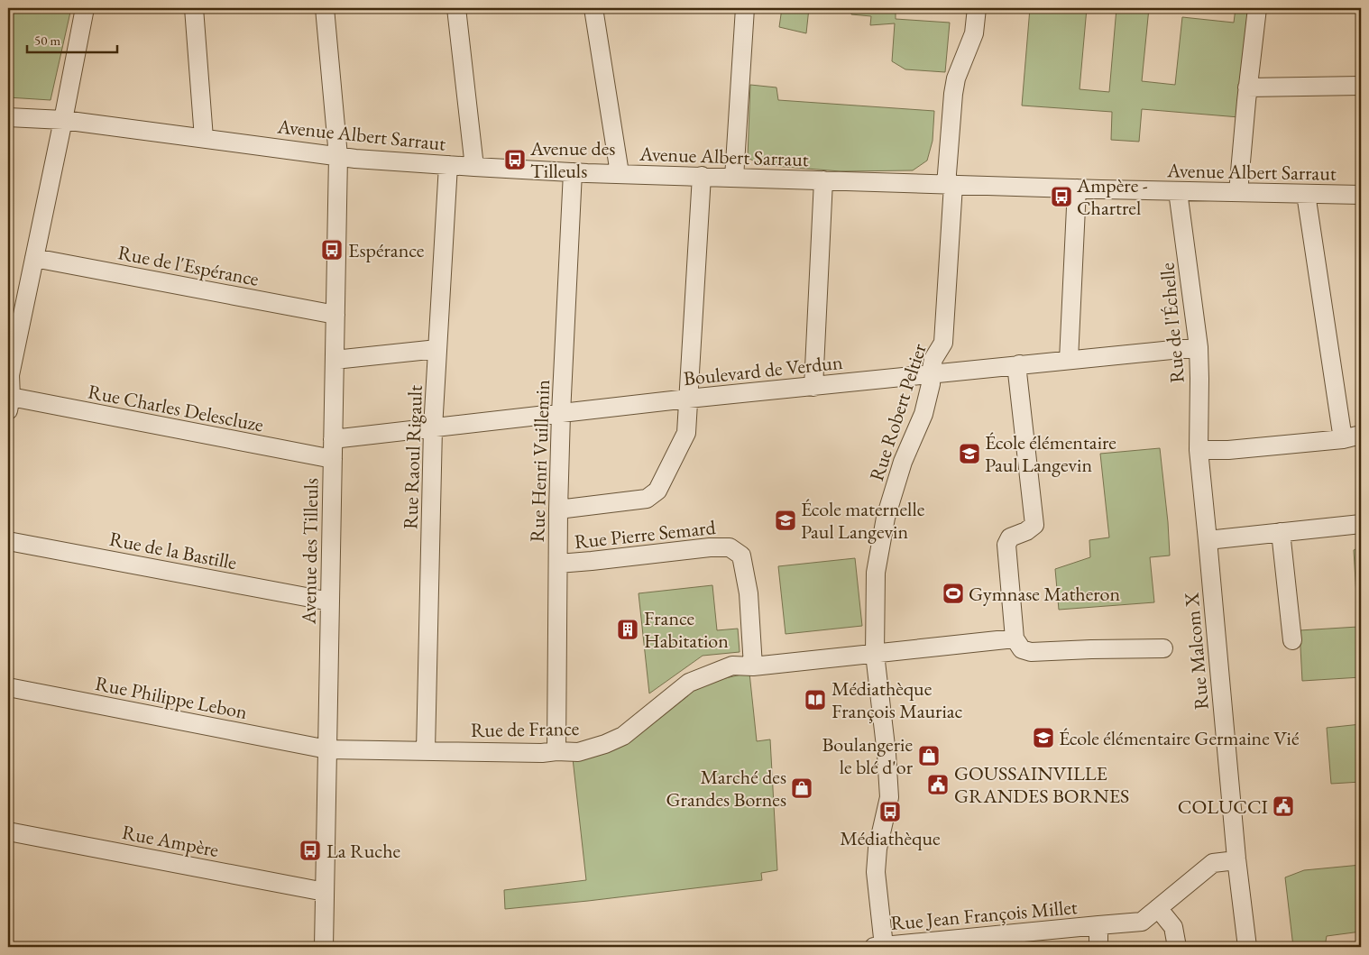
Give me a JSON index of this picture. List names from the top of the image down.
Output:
{
  "streets": {
    "street": [
      "Avenue Albert Sarraut",
      "Rue de l'Espérance",
      "Rue de l'Échelle",
      "Boulevard de Verdun",
      "Rue Charles Delescluze",
      "Rue Robert Peltier",
      "Rue Raoul Rigault",
      "Rue Henri Vuillemin",
      "Rue Pierre Semard",
      "Rue de la Bastille",
      "Avenue des Tilleuls",
      "Rue Malcom X",
      "Rue Philippe Lebon",
      "Rue de France",
      "Rue Ampère",
      "Rue Jean François Millet"
    ]
  },
  "crossings": [
    ["Avenue Albert Sarraut", "Rue de l'Échelle"],
    ["Avenue Albert Sarraut", "Rue Robert Peltier"],
    ["Avenue Albert Sarraut", "Rue Raoul Rigault"],
    ["Avenue Albert Sarraut", "Rue Henri Vuillemin"],
    ["Avenue Albert Sarraut", "Avenue des Tilleuls"],
    ["Rue de l'Espérance", "Avenue des Tilleuls"],
    ["Rue de l'Échelle", "Boulevard de Verdun"],
    ["Rue de l'Échelle", "Rue Malcom X"],
    ["Boulevard de Verdun", "Rue Robert Peltier"],
    ["Boulevard de Verdun", "Rue Raoul Rigault"],
    ["Boulevard de Verdun", "Rue Henri Vuillemin"],
    ["Boulevard de Verdun", "Avenue des Tilleuls"],
    ["Rue Charles Delescluze", "Avenue des Tilleuls"],
    ["Rue Robert Peltier", "Rue Jean François Millet"],
    ["Rue Raoul Rigault", "Rue de France"],
    ["Rue Henri Vuillemin", "Rue Pierre Semard"],
    ["Rue Henri Vuillemin", "Rue de France"],
    ["Rue Pierre Semard", "Rue de France"],
    ["Rue de la Bastille", "Avenue des Tilleuls"],
    ["Avenue des Tilleuls", "Rue Philippe Lebon"],
    ["Avenue des Tilleuls", "Rue de France"],
    ["Avenue des Tilleuls", "Rue Ampère"],
    ["Rue Malcom X", "Rue Jean François Millet"],
    ["Rue Philippe Lebon", "Rue de France"]
  ],
  "places": {
    "bus stop": [
      "Avenue des Tilleuls",
      "Ampère - Chartrel",
      "Espérance",
      "Médiathèque",
      "La Ruche"
    ],
    "school or university": ["École élémentaire Paul Langevin", "École maternelle Paul Langevin", "École élémentaire Germaine Vié"],
    "sports": ["Gymnase Matheron"],
    "building": ["France Habitation"],
    "library": ["Médiathèque François Mauriac"],
    "shop": ["Boulangerie le blé d'or", "Marché des Grandes Bornes"],
    "public building": ["GOUSSAINVILLE GRANDES BORNES", "COLUCCI"]
  },
  "scale_bar": "50 m"
}
